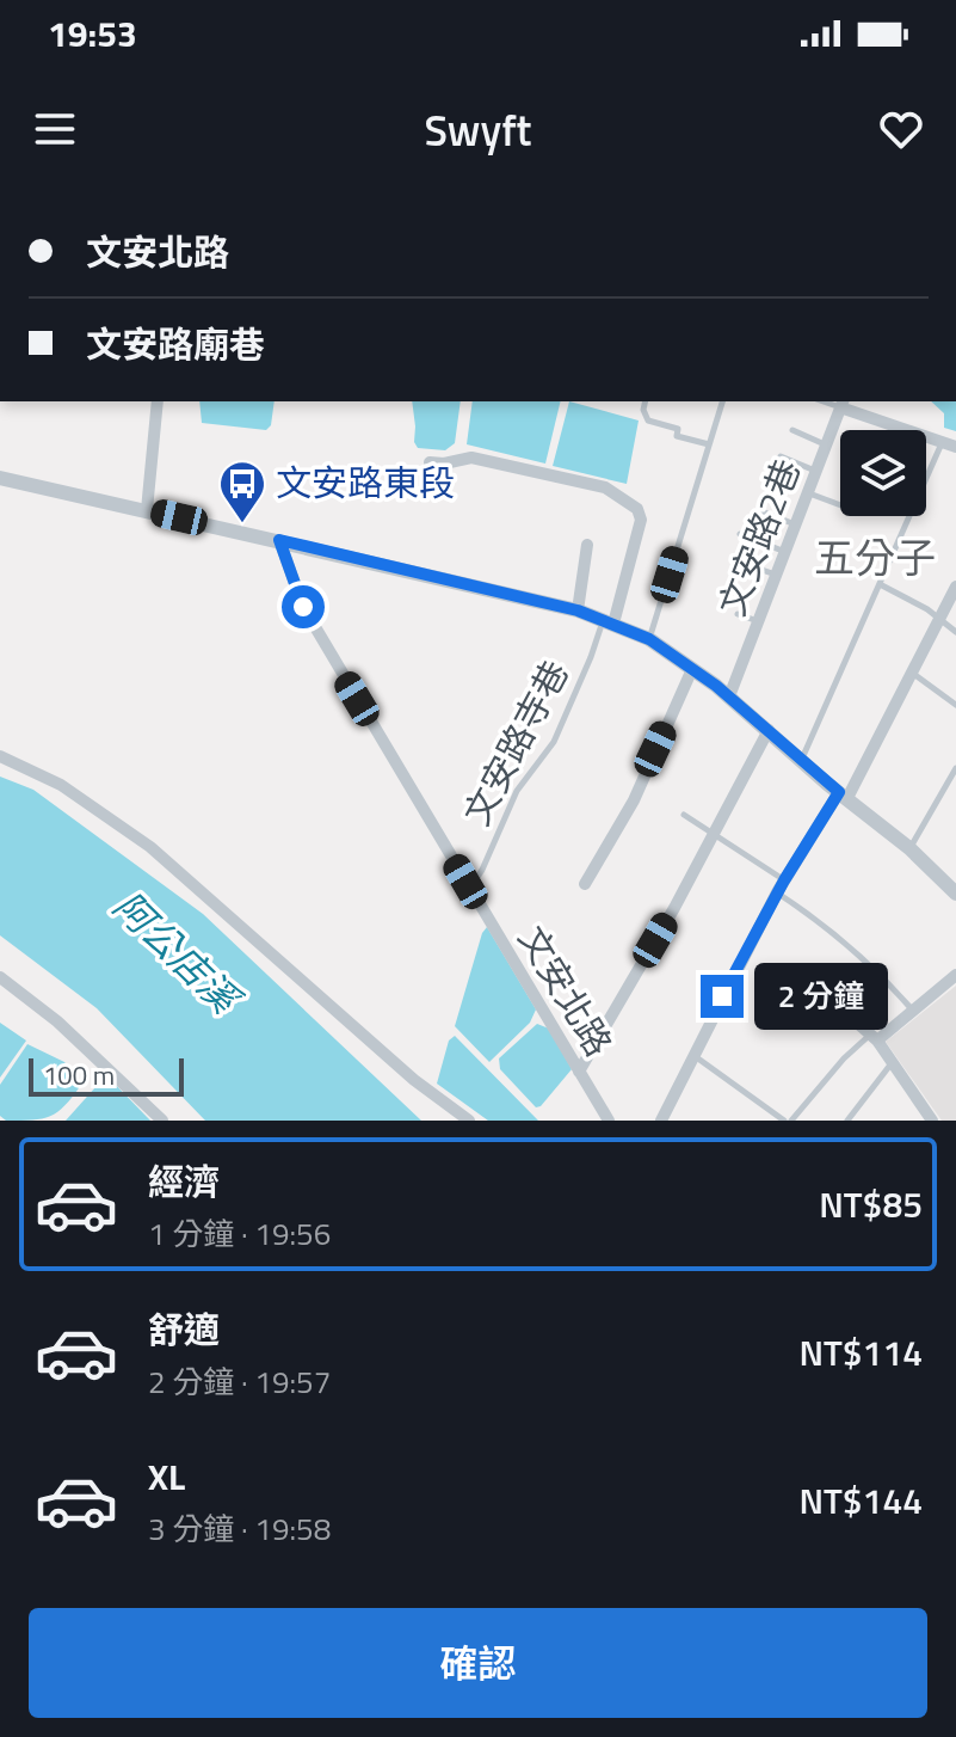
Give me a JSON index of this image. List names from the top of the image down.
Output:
{
  "streets": {
    "street": ["文安路2巷", "文安北路"],
    "lane": ["文安路寺巷"]
  },
  "crossings": [
    ["文安路寺巷", "文安北路"]
  ],
  "districts": ["五分子"],
  "water": ["阿公店溪"],
  "places": {
    "bus stop": ["文安路東段"]
  },
  "scale_bar": "100 m",
  "page": {
    "status": "19:53",
    "header": "Swyft",
    "banner": ["文安北路", "文安路廟巷"],
    "bubble": "2 分鐘",
    "scale": "100 m",
    "list": [
      {
        "name": "經濟",
        "note": "1 分鐘 · 19:56",
        "value": "NT$85"
      },
      {
        "name": "舒適",
        "note": "2 分鐘 · 19:57",
        "value": "NT$114"
      },
      {
        "name": "XL",
        "note": "3 分鐘 · 19:58",
        "value": "NT$144"
      }
    ],
    "buttons": "確認"
  }
}
